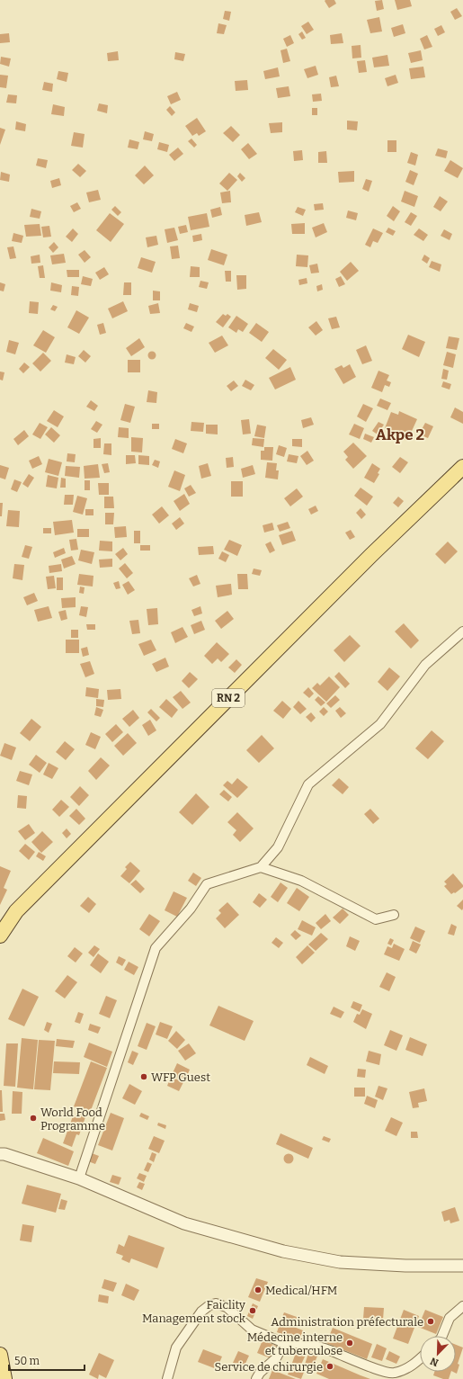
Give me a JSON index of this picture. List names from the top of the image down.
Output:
{
  "streets": {
    "main road": ["RN 2"]
  },
  "districts": ["Akpe 2"],
  "places": [
    "WFP Guest",
    "World Food Programme",
    "Medical/HFM",
    "Faiclity Management stock",
    "Administration préfecturale",
    "Médecine interne et tuberculose",
    "Service de chirurgie"
  ],
  "scale_bar": "50 m",
  "north": "bottom left"
}
